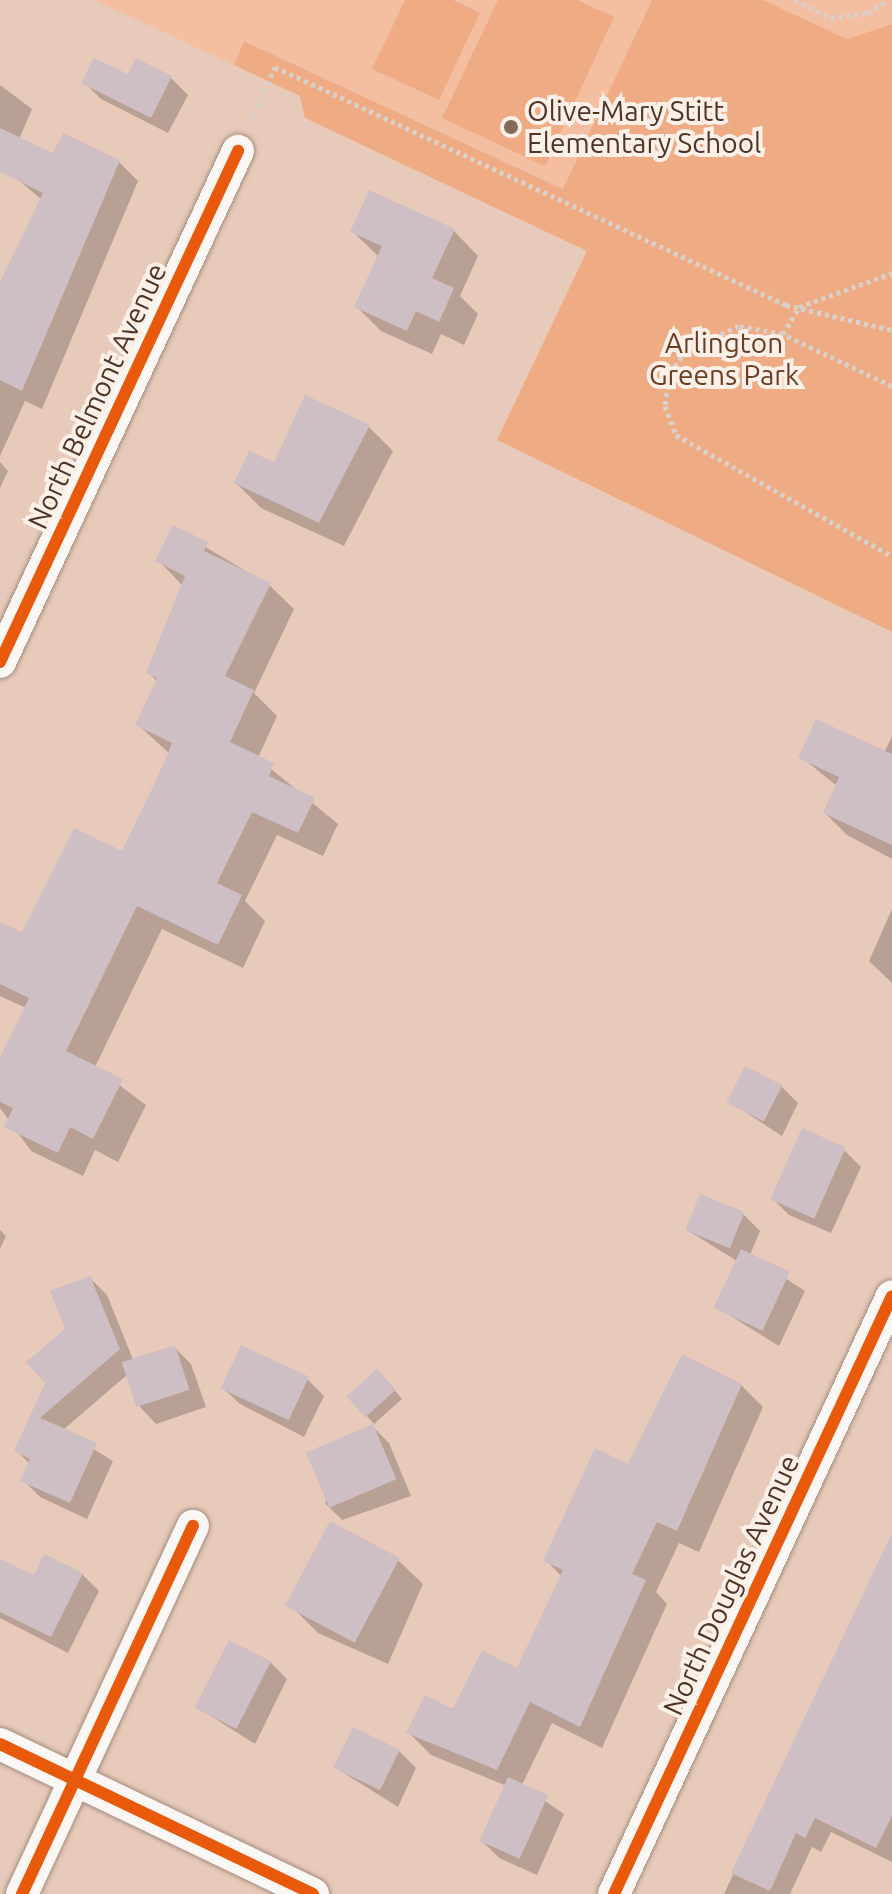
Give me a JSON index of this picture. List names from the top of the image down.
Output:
{
  "streets": {
    "street": ["North Belmont Avenue", "North Douglas Avenue"]
  },
  "parks": ["Arlington Greens Park"],
  "places": ["Olive-Mary Stitt Elementary School"]
}
